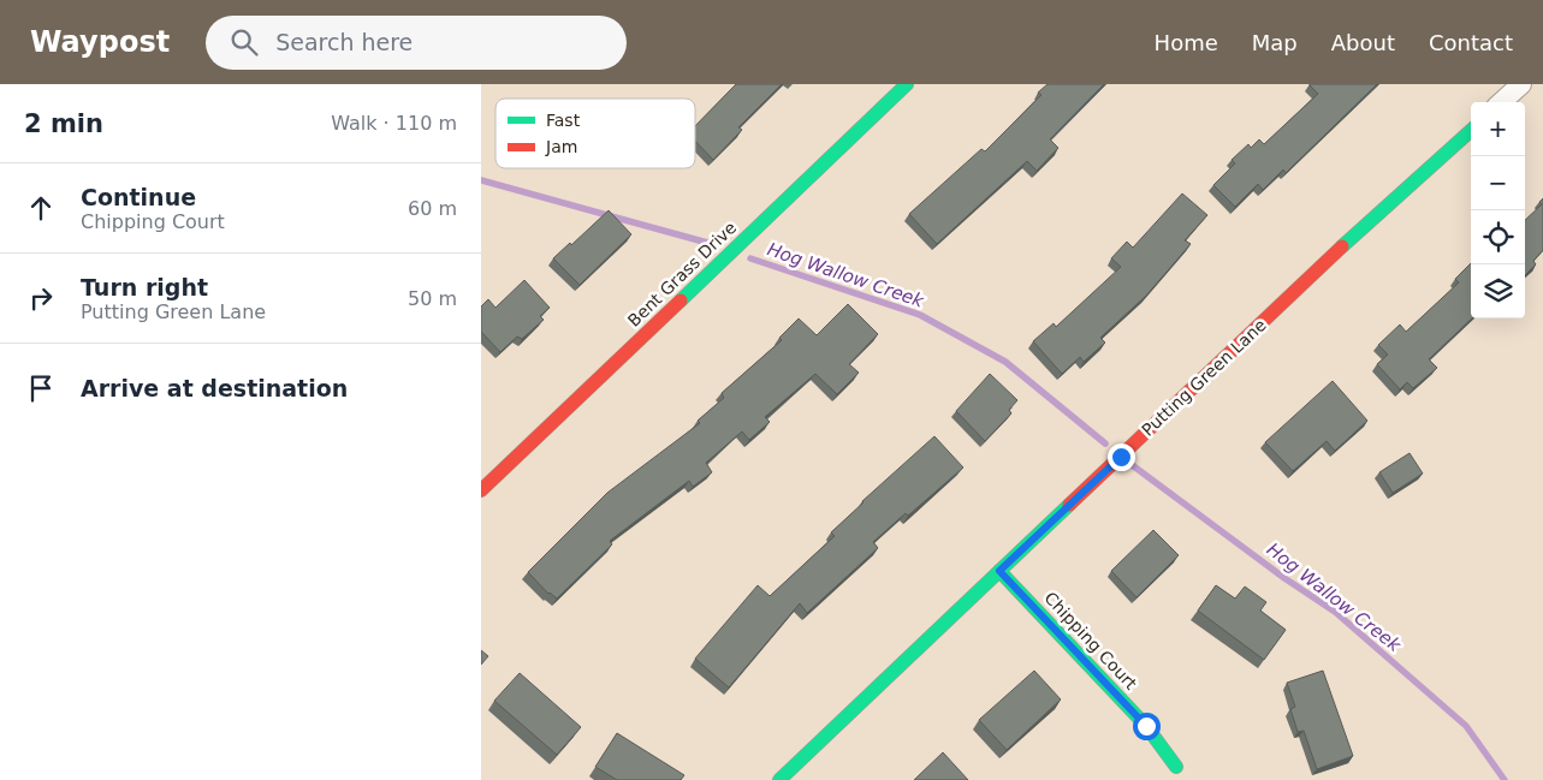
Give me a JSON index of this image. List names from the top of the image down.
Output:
{
  "streets": {
    "street": ["Bent Grass Drive", "Putting Green Lane", "Chipping Court"]
  },
  "crossings": [
    ["Putting Green Lane", "Chipping Court"]
  ],
  "water": ["Hog Wallow Creek"],
  "legend": ["Fast", "Jam"],
  "page": {
    "header": "Waypost",
    "search": "Search here",
    "nav": [
      "Home",
      "Map",
      "About",
      "Contact"
    ],
    "heading": ["2 min", "Walk · 110 m"],
    "map_buttons": ["+", "−"],
    "list": [
      ["Continue", "Chipping Court", "60 m"],
      ["Turn right", "Putting Green Lane", "50 m"],
      "Arrive at destination"
    ]
  }
}
